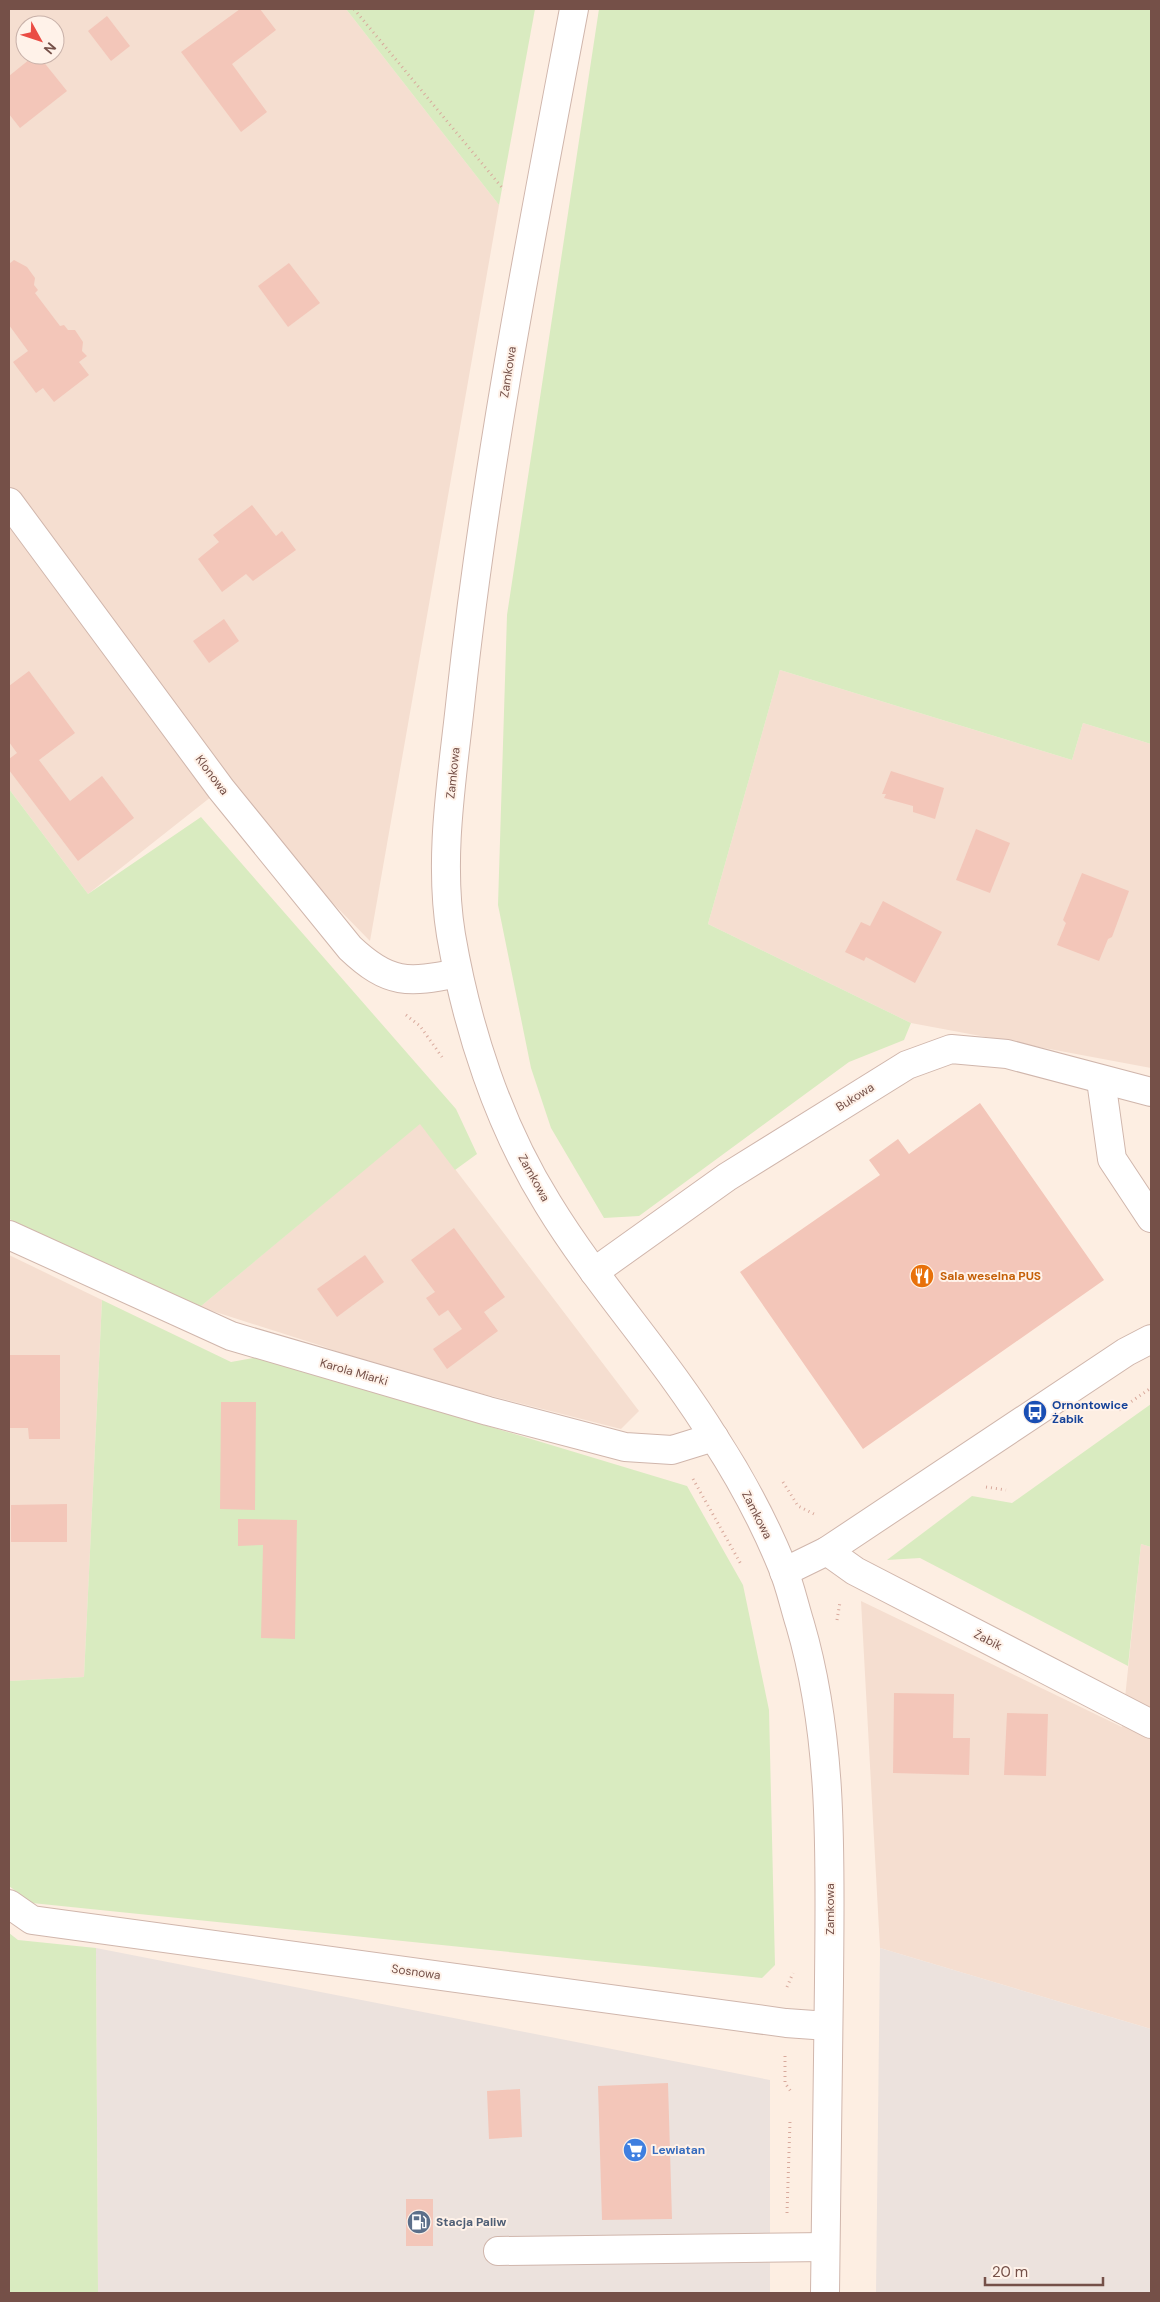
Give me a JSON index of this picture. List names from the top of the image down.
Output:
{
  "streets": {
    "street": [
      "Zamkowa",
      "Klonowa",
      "Bukowa",
      "Karola Miarki",
      "Żabik",
      "Sosnowa"
    ]
  },
  "crossings": [
    ["Zamkowa", "Klonowa"],
    ["Zamkowa", "Bukowa"],
    ["Zamkowa", "Karola Miarki"],
    ["Zamkowa", "Sosnowa"]
  ],
  "places": {
    "restaurant": ["Sala weselna PUS"],
    "bus stop": ["Ornontowice Żabik"],
    "supermarket": ["Lewiatan"],
    "fuel station": ["Stacja Paliw"]
  },
  "scale_bar": "20 m",
  "north": "bottom right"
}
